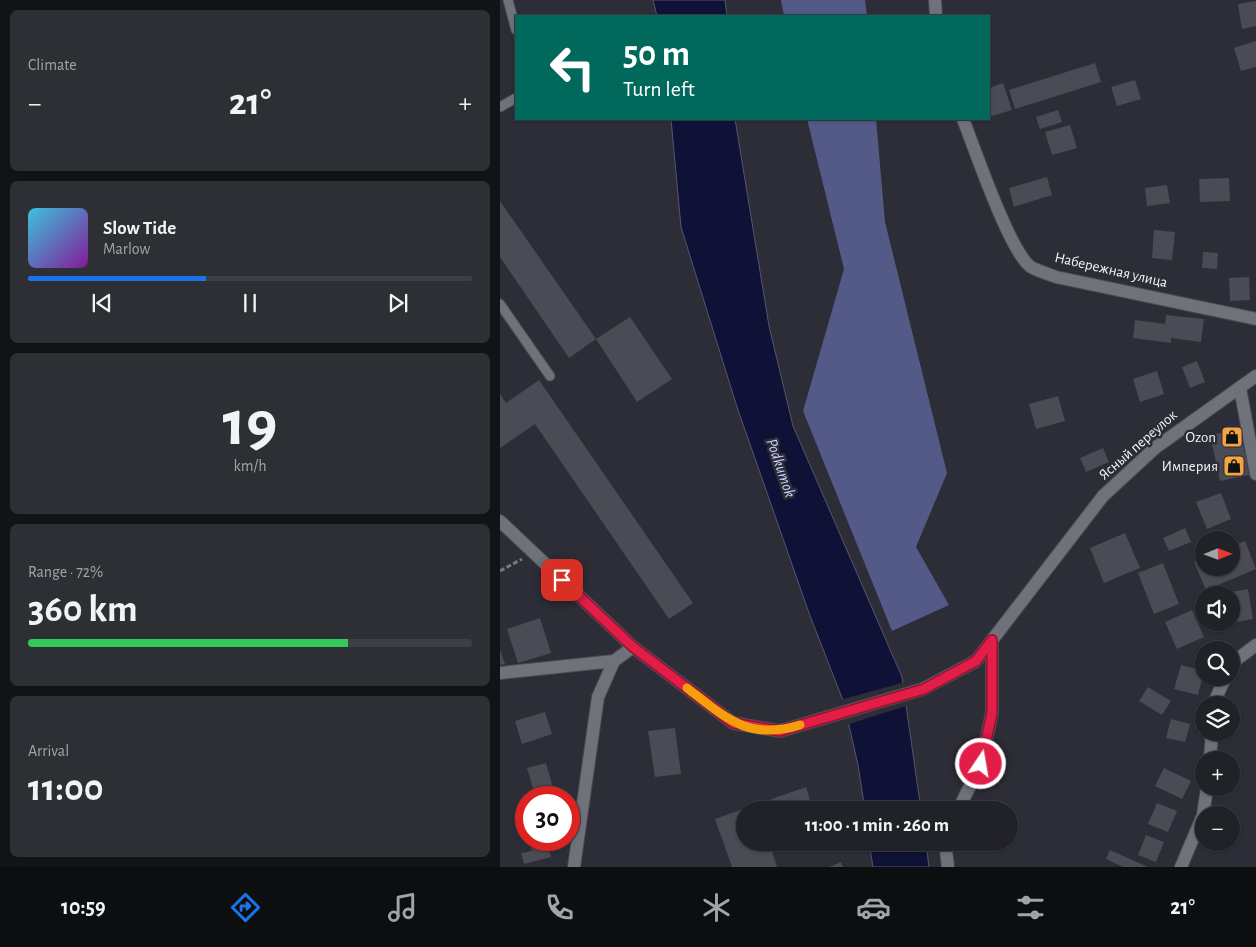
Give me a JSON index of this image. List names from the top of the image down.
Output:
{
  "streets": {
    "street": ["Набережная улица", "Ясный переулок"]
  },
  "water": ["Podkumok"],
  "places": {
    "shop": ["Ozon", "Империя"]
  },
  "north": "right",
  "page": {
    "tile": [
      "Climate",
      ["19", "km/h"],
      ["Range · 72%", "360 km"],
      ["Arrival", "11:00"]
    ],
    "turn": ["50 m", "Turn left"],
    "heat": ["−", "21°", "+"],
    "song": ["Slow Tide", "Marlow"],
    "map_buttons": ["+", "−"],
    "limit": "30",
    "trip": "11:00 · 1 min · 260 m",
    "tabs": ["10:59", "21°"]
  }
}
